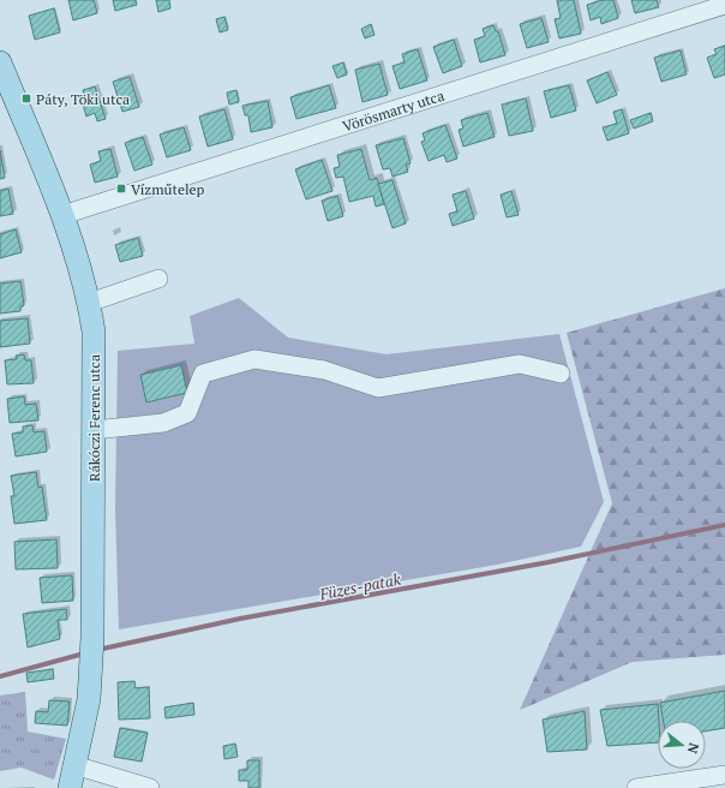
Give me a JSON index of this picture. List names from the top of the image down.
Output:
{
  "streets": {
    "main road": ["Rákóczi Ferenc utca"],
    "street": ["Vörösmarty utca"]
  },
  "crossings": [
    ["Vörösmarty utca", "Rákóczi Ferenc utca"]
  ],
  "water": ["Füzes-patak"],
  "places": {
    "transit": ["Páty, Töki utca", "Vízműtelep"]
  },
  "north": "right"
}
